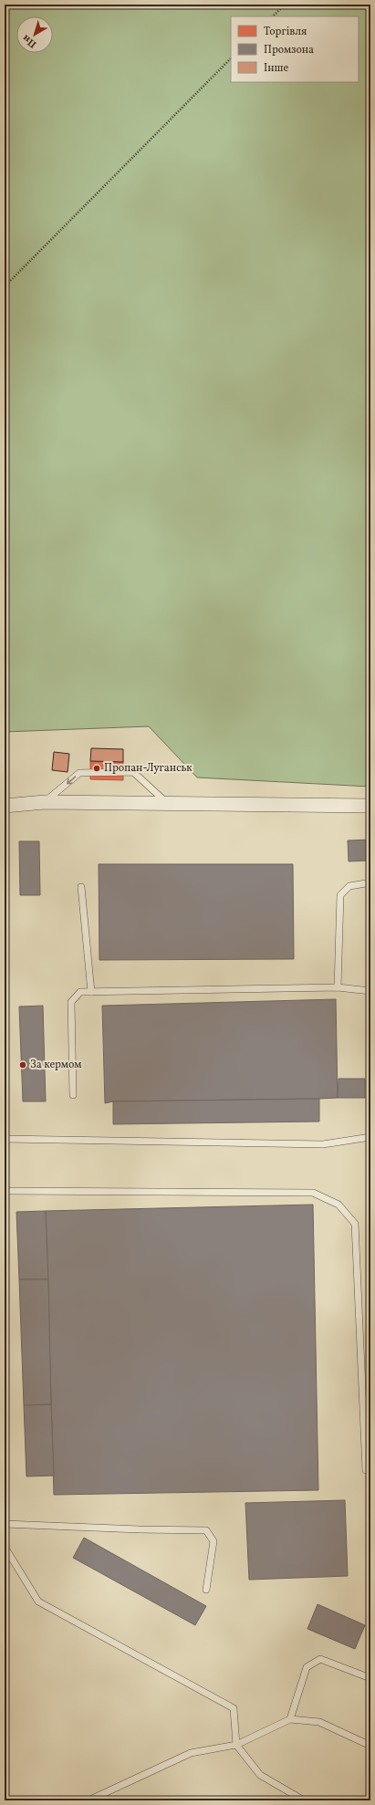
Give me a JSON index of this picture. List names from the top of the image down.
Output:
{
  "places": ["Пропан-Луганськ", "За кермом"],
  "legend": ["Торгівля", "Промзона", "Інше"],
  "north": "bottom left"
}
